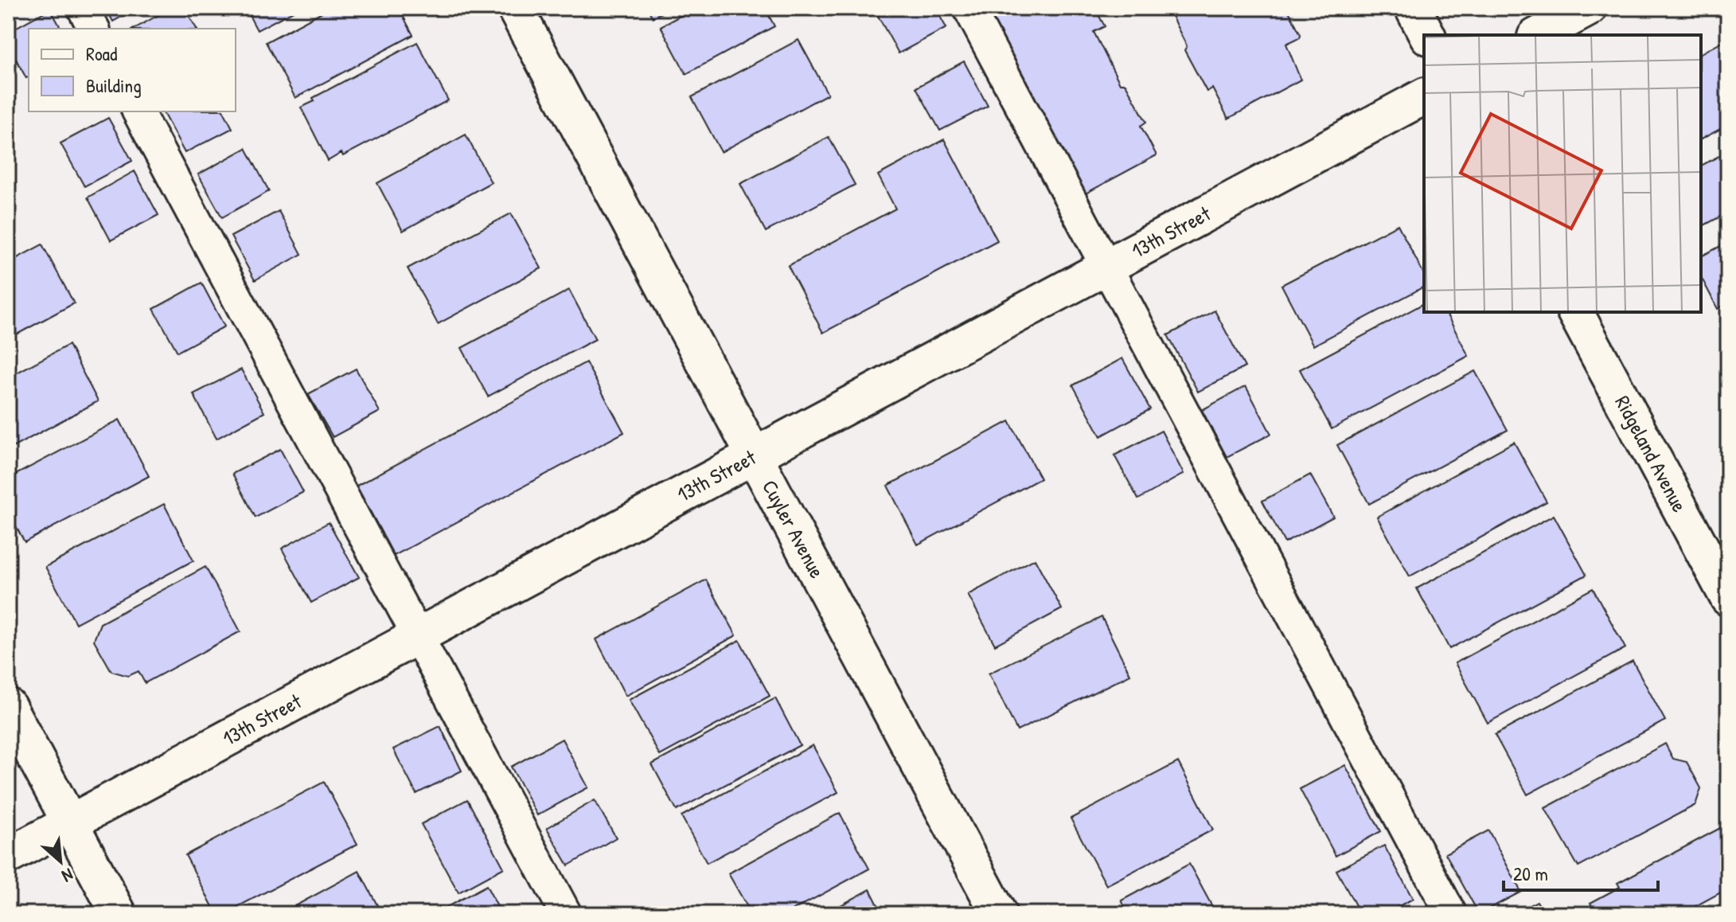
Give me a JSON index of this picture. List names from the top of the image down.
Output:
{
  "streets": {
    "street": ["13th Street", "Ridgeland Avenue", "Cuyler Avenue"]
  },
  "crossings": [
    ["13th Street", "Cuyler Avenue"]
  ],
  "legend": ["Road", "Building"],
  "scale_bar": "20 m",
  "north": "bottom right"
}
